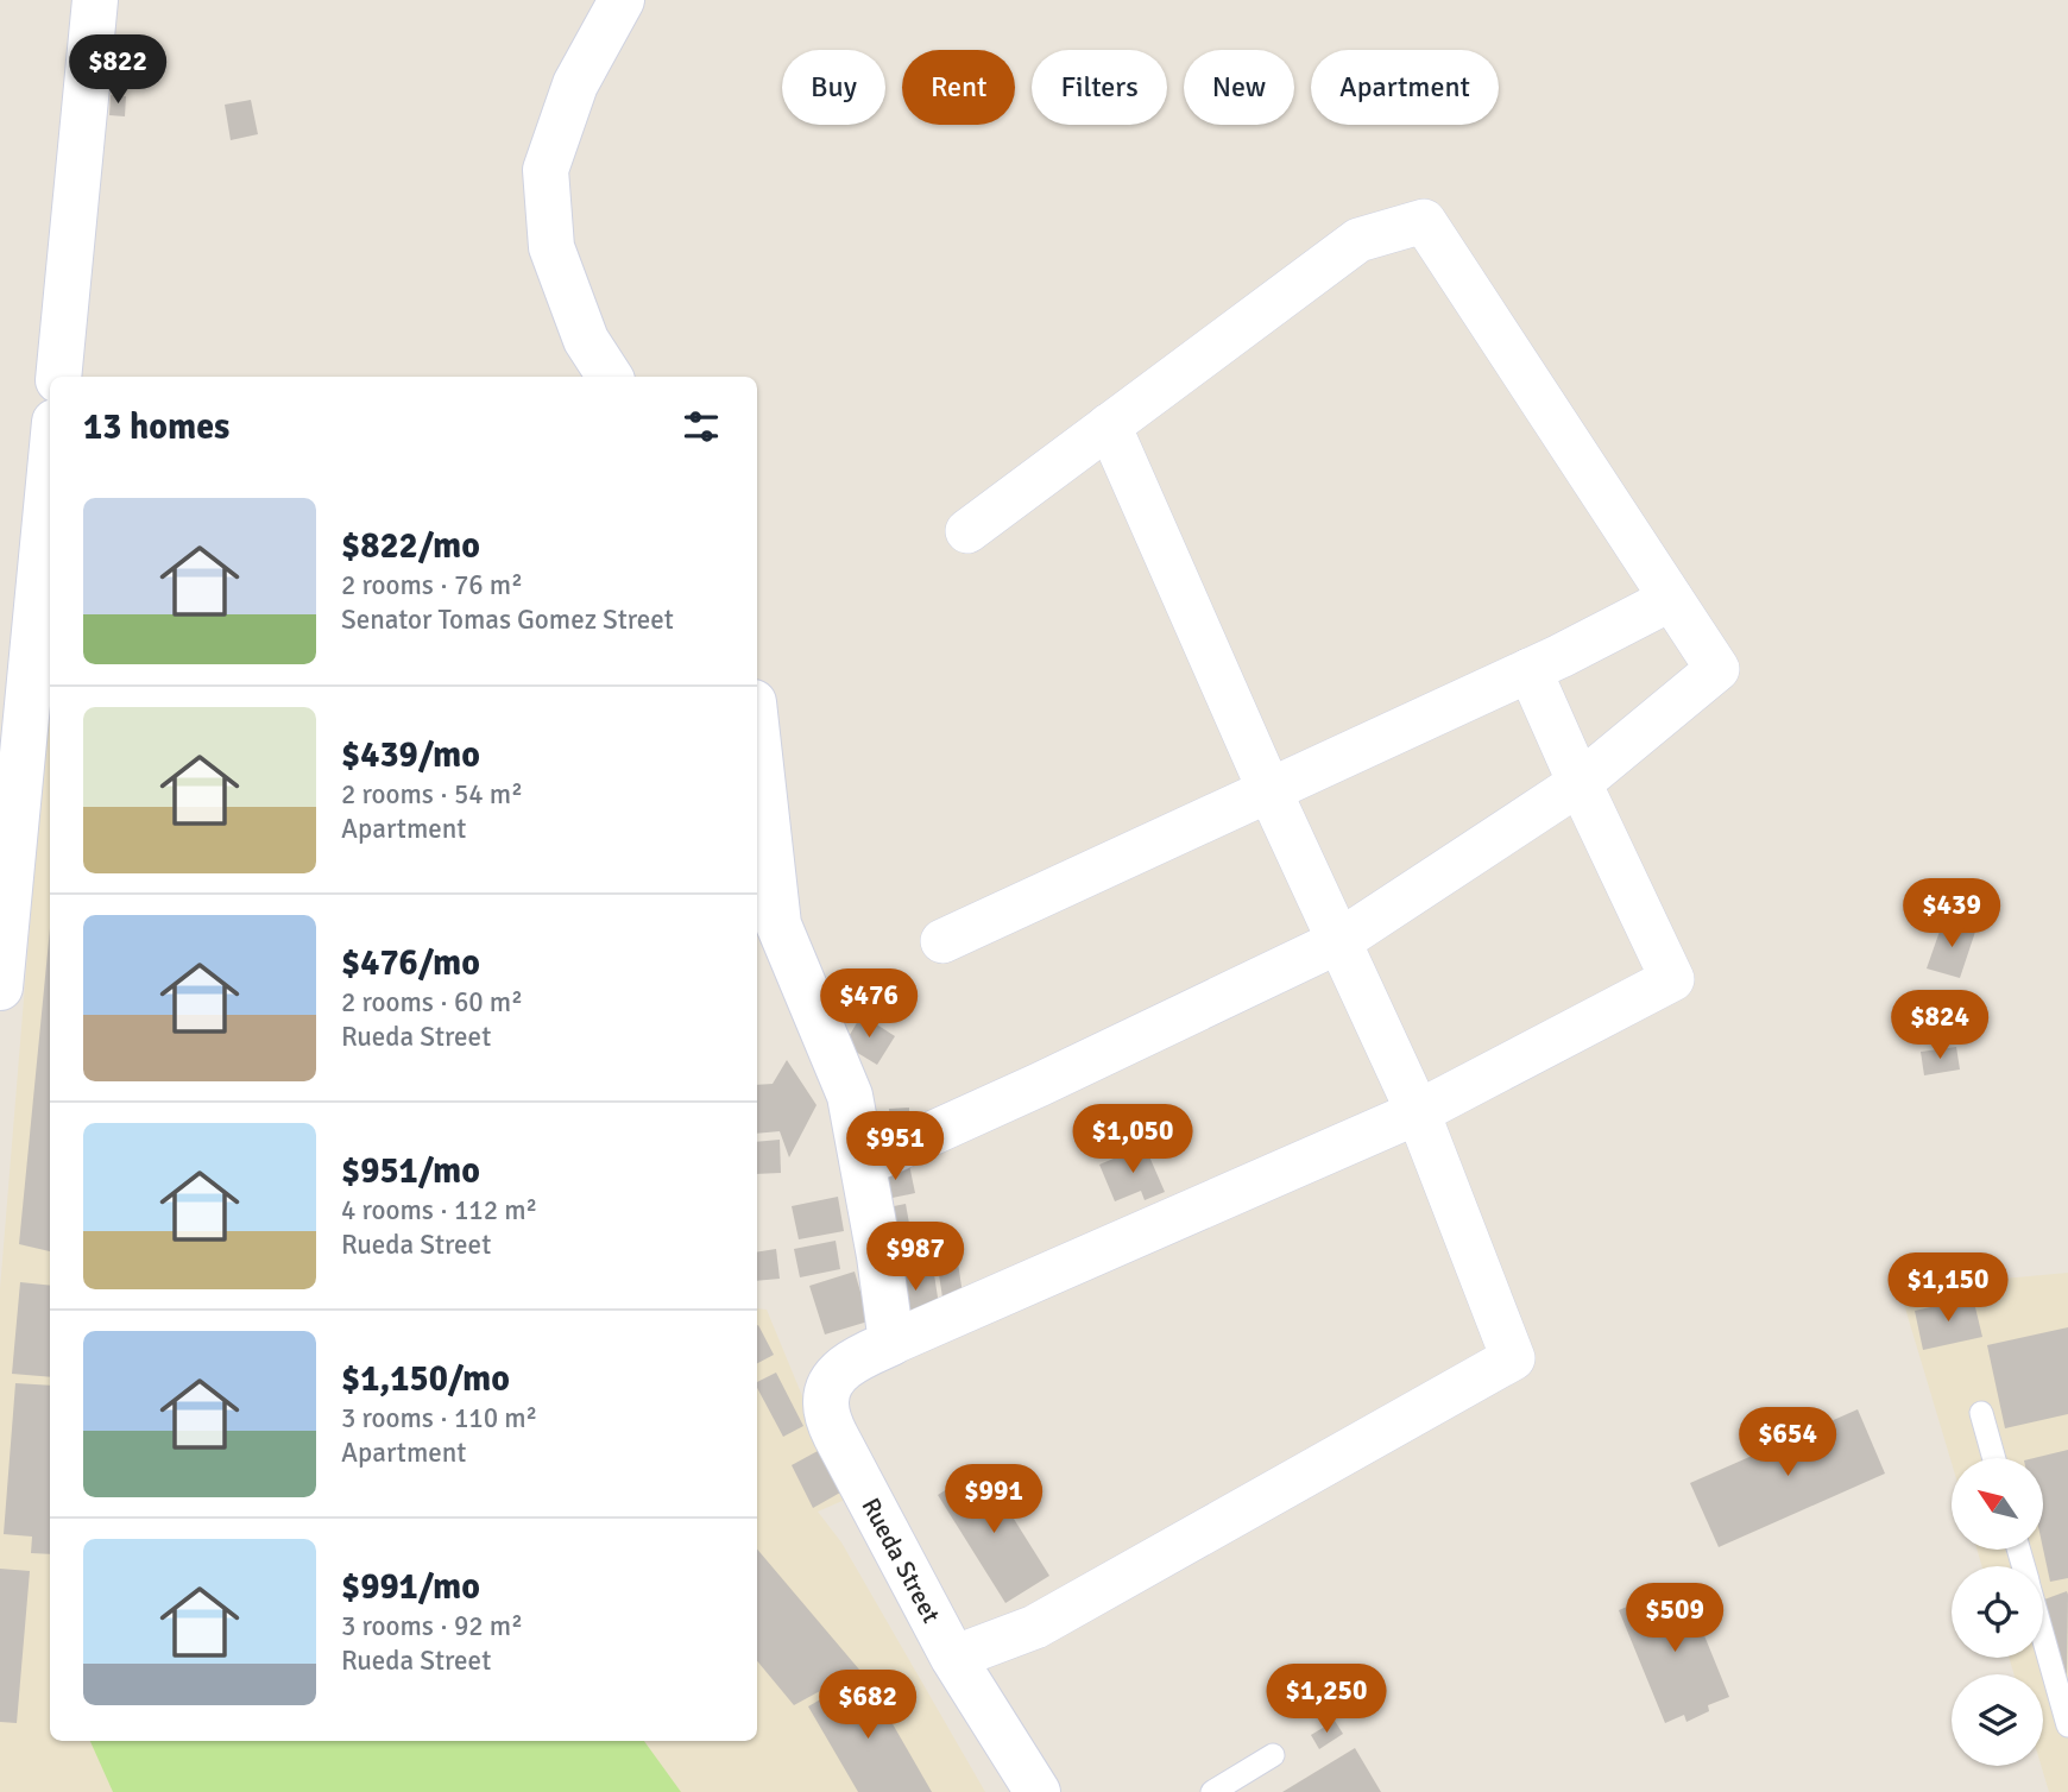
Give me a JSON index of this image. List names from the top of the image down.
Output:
{
  "streets": {
    "street": ["Rueda Street"]
  },
  "north": "top left",
  "page": {
    "price": [
      "$822",
      "$439",
      "$476",
      "$824",
      "$1,050",
      "$951",
      "$987",
      "$1,150",
      "$654",
      "$991",
      "$509",
      "$1,250",
      "$682"
    ],
    "chip": [
      "Buy",
      "Rent",
      "Filters",
      "New",
      "Apartment"
    ],
    "heading": "13 homes",
    "list": [
      {
        "name": "$822/mo",
        "note": "2 rooms · 76 m² · Senator Tomas Gomez Street"
      },
      {
        "name": "$439/mo",
        "note": "2 rooms · 54 m² · Apartment"
      },
      {
        "name": "$476/mo",
        "note": "2 rooms · 60 m² · Rueda Street"
      },
      {
        "name": "$951/mo",
        "note": "4 rooms · 112 m² · Rueda Street"
      },
      {
        "name": "$1,150/mo",
        "note": "3 rooms · 110 m² · Apartment"
      },
      {
        "name": "$991/mo",
        "note": "3 rooms · 92 m² · Rueda Street"
      }
    ]
  }
}
